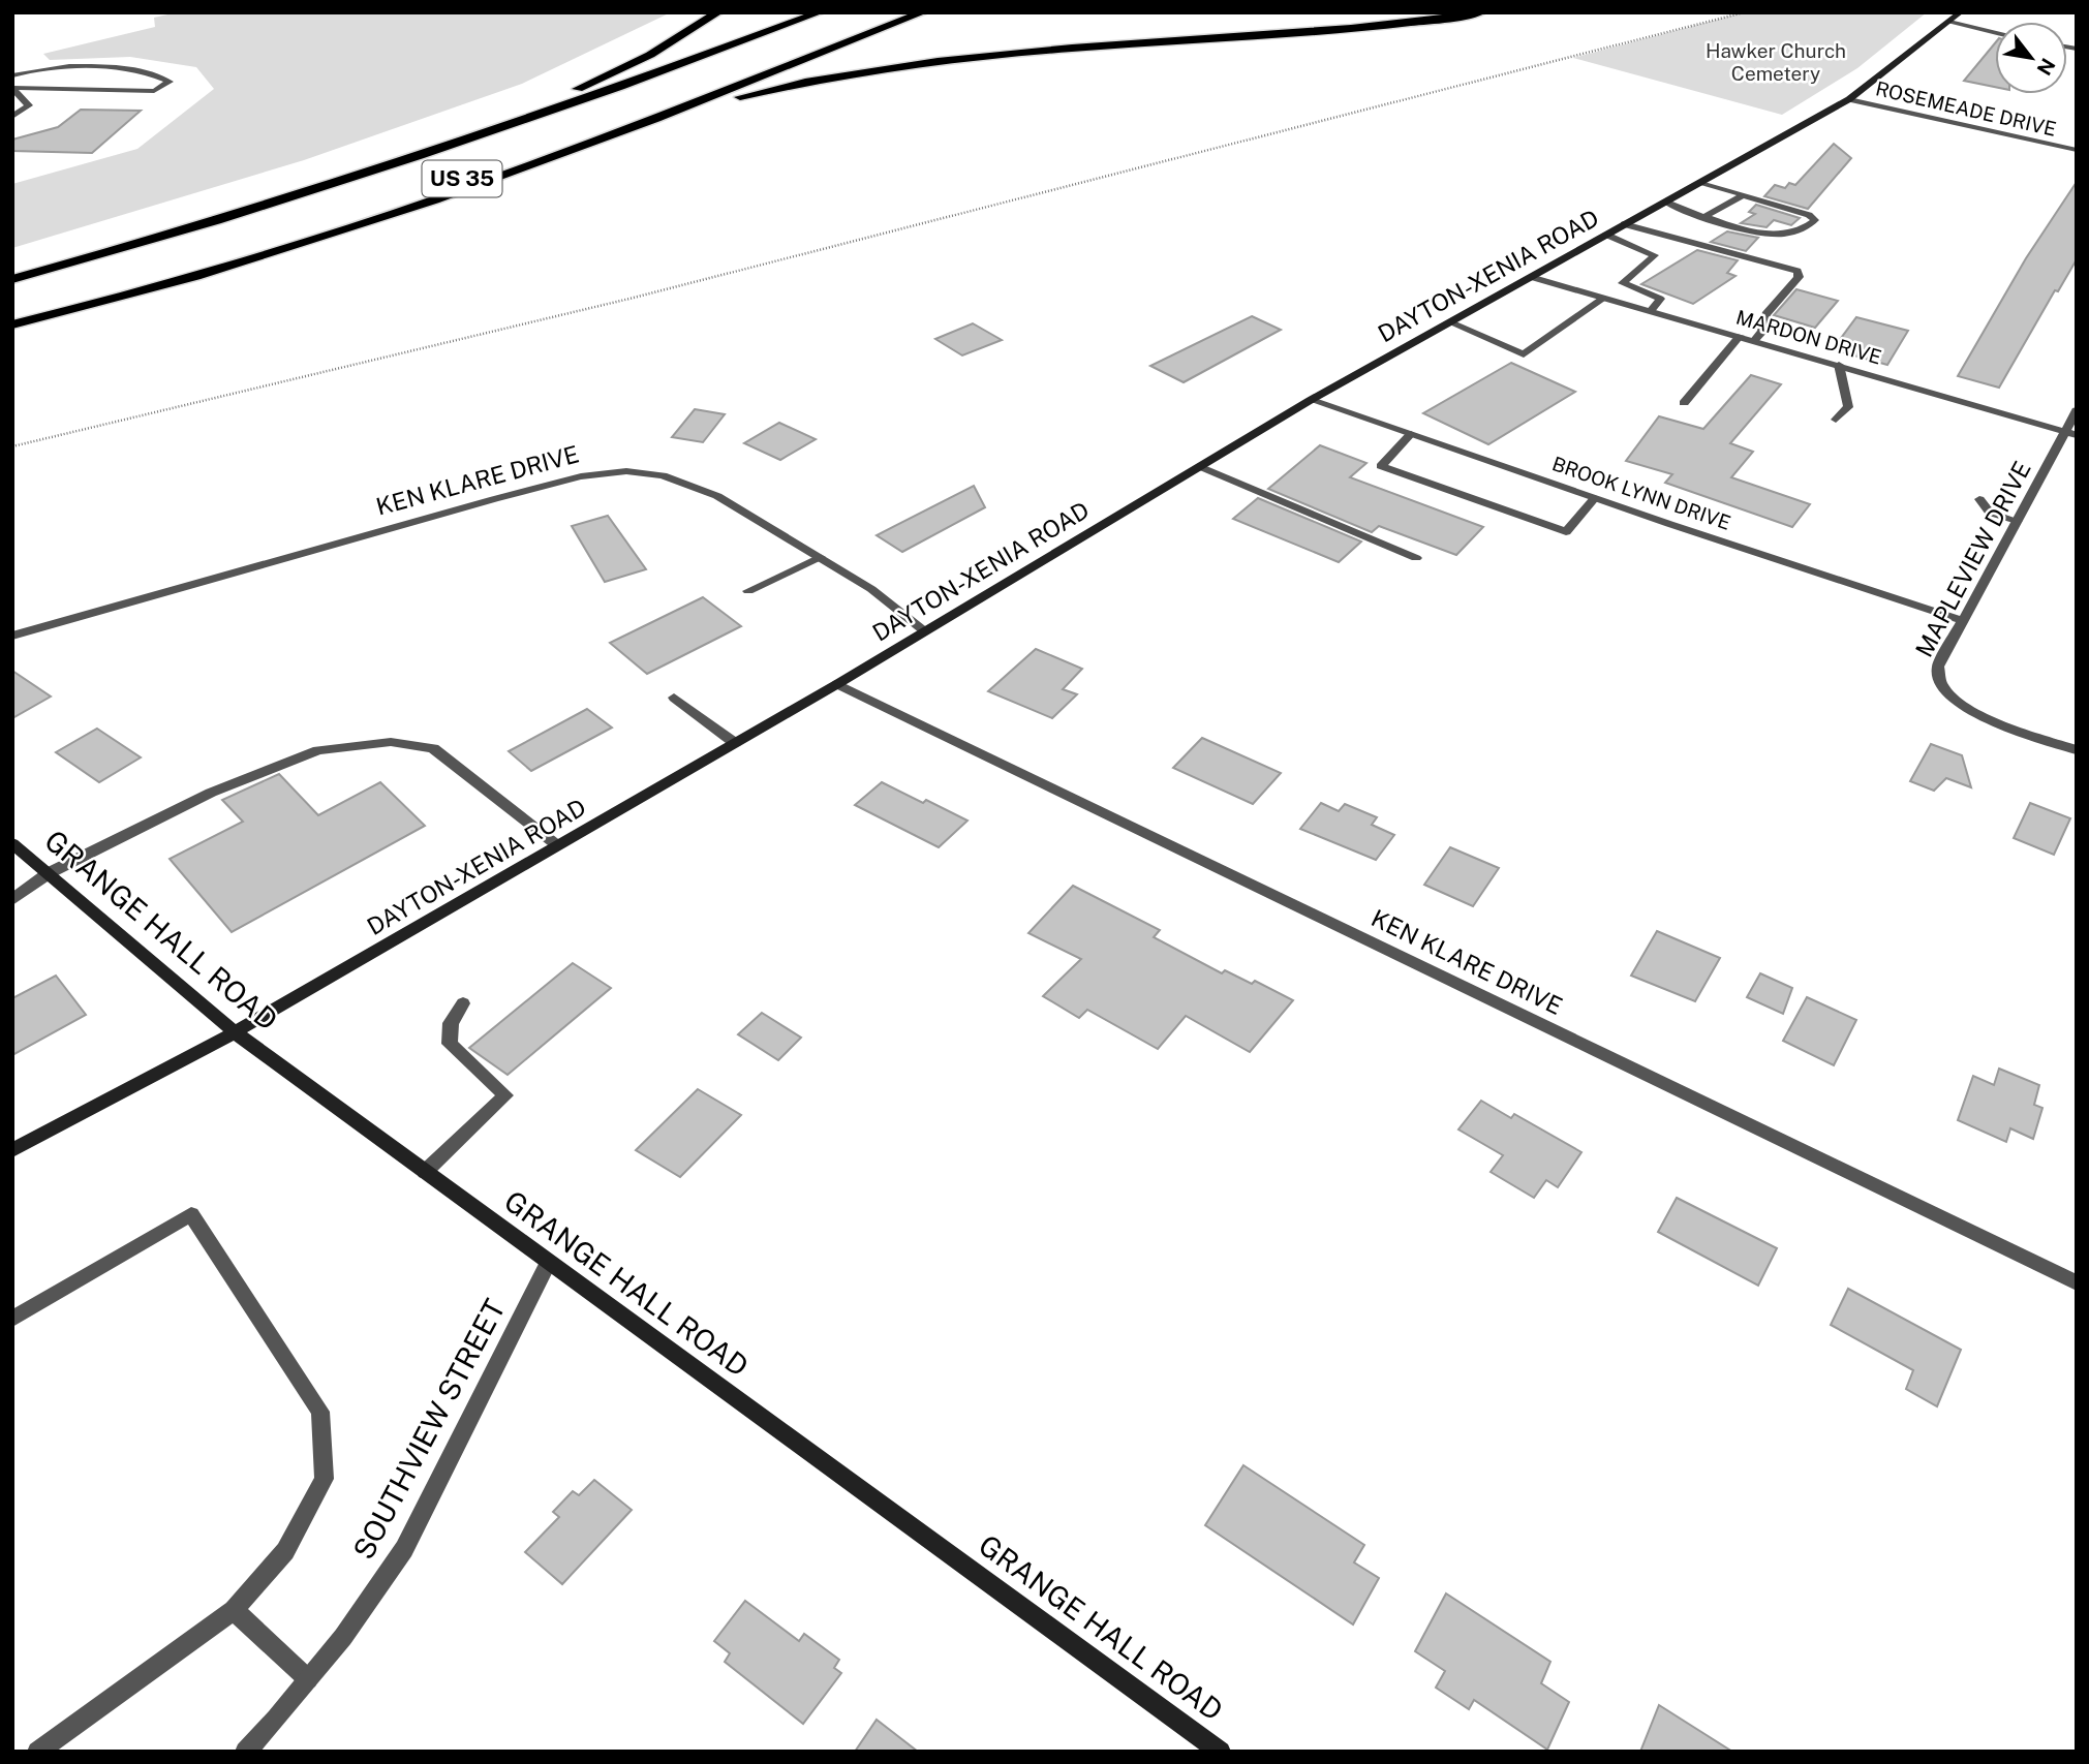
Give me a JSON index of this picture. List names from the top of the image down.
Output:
{
  "streets": {
    "highway": ["US 35"],
    "main road": ["DAYTON-XENIA ROAD", "GRANGE HALL ROAD"],
    "street": [
      "ROSEMEADE DRIVE",
      "MARDON DRIVE",
      "KEN KLARE DRIVE",
      "BROOK LYNN DRIVE",
      "MAPLEVIEW DRIVE",
      "SOUTHVIEW STREET"
    ]
  },
  "crossings": [
    ["ROSEMEADE DRIVE", "DAYTON-XENIA ROAD"],
    ["DAYTON-XENIA ROAD", "MARDON DRIVE"],
    ["DAYTON-XENIA ROAD", "KEN KLARE DRIVE"],
    ["DAYTON-XENIA ROAD", "BROOK LYNN DRIVE"],
    ["DAYTON-XENIA ROAD", "GRANGE HALL ROAD"],
    ["MARDON DRIVE", "MAPLEVIEW DRIVE"],
    ["BROOK LYNN DRIVE", "MAPLEVIEW DRIVE"],
    ["GRANGE HALL ROAD", "SOUTHVIEW STREET"]
  ],
  "parks": ["Hawker Church Cemetery"],
  "north": "bottom right"
}
